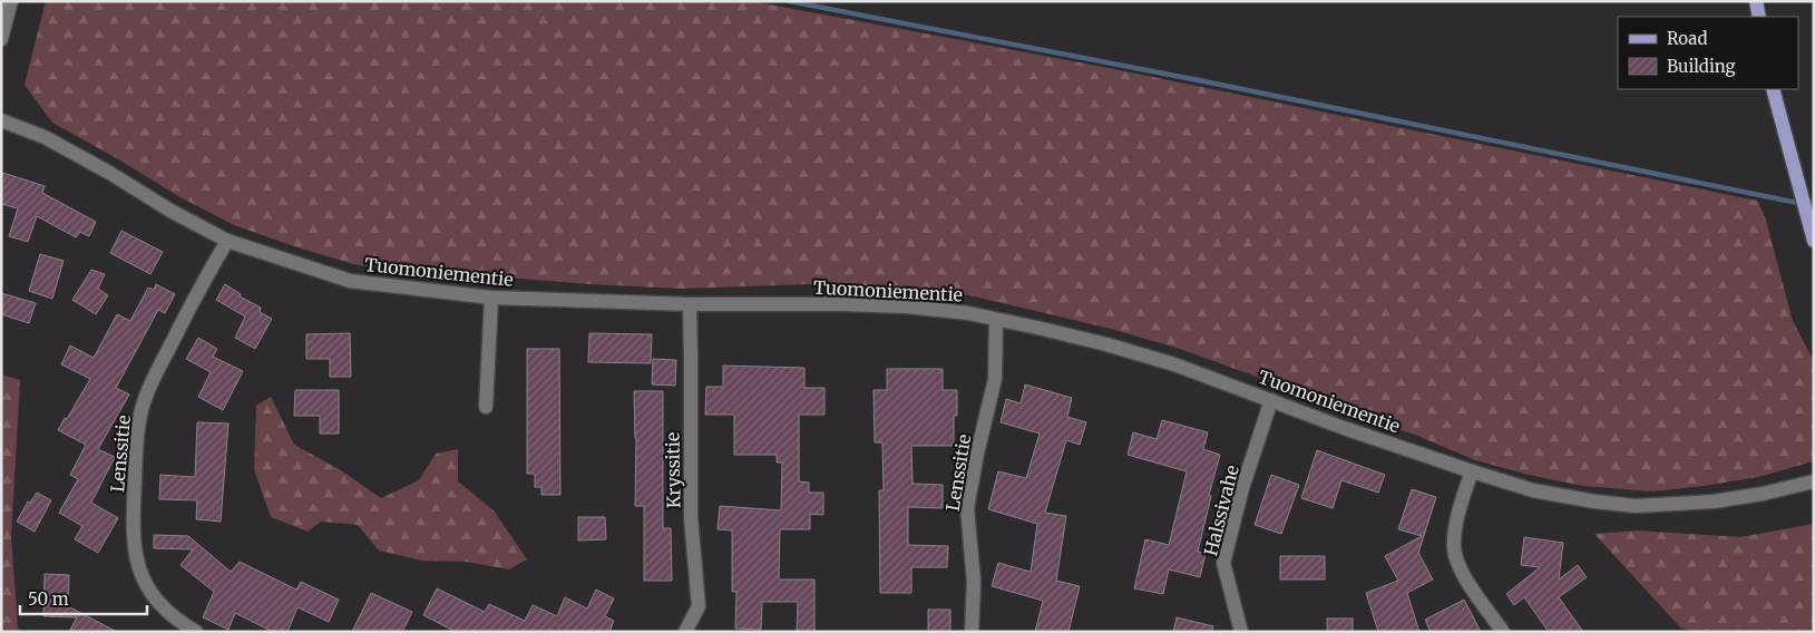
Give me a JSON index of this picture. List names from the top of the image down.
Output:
{
  "streets": {
    "street": [
      "Tuomoniementie",
      "Lenssitie",
      "Kryssitie",
      "Halssivahe"
    ]
  },
  "crossings": [
    ["Tuomoniementie", "Lenssitie"],
    ["Tuomoniementie", "Kryssitie"],
    ["Tuomoniementie", "Halssivahe"]
  ],
  "legend": ["Road", "Building"],
  "scale_bar": "50 m"
}
